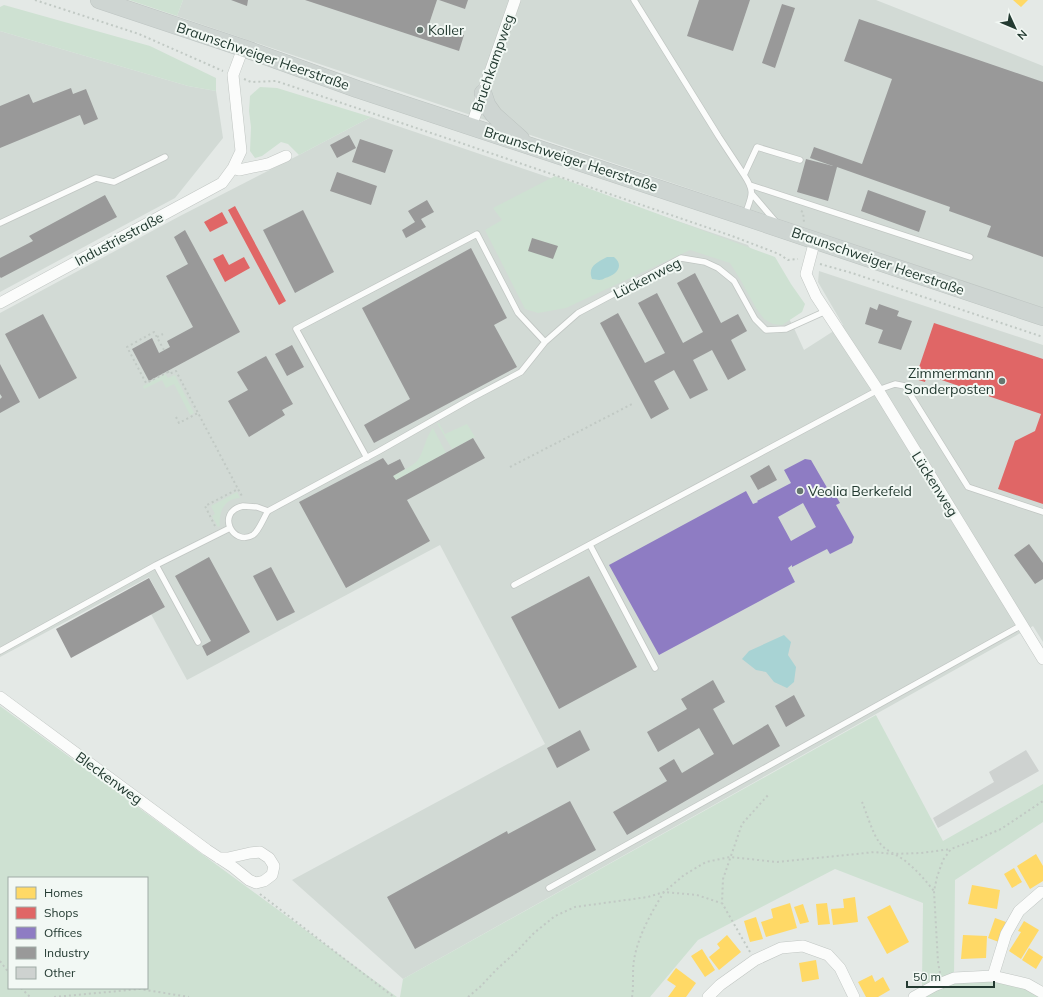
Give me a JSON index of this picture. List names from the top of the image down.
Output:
{
  "streets": {
    "main road": ["Braunschweiger Heerstraße"],
    "street": [
      "Bruchkampweg",
      "Industriestraße",
      "Lückenweg",
      "Bleckenweg"
    ]
  },
  "crossings": [
    ["Braunschweiger Heerstraße", "Bruchkampweg"],
    ["Braunschweiger Heerstraße", "Industriestraße"],
    ["Braunschweiger Heerstraße", "Lückenweg"]
  ],
  "places": ["Koller", "Zimmermann Sonderposten", "Veolia Berkefeld"],
  "legend": [
    "Homes",
    "Shops",
    "Offices",
    "Industry",
    "Other"
  ],
  "scale_bar": "50 m",
  "north": "bottom right"
}
